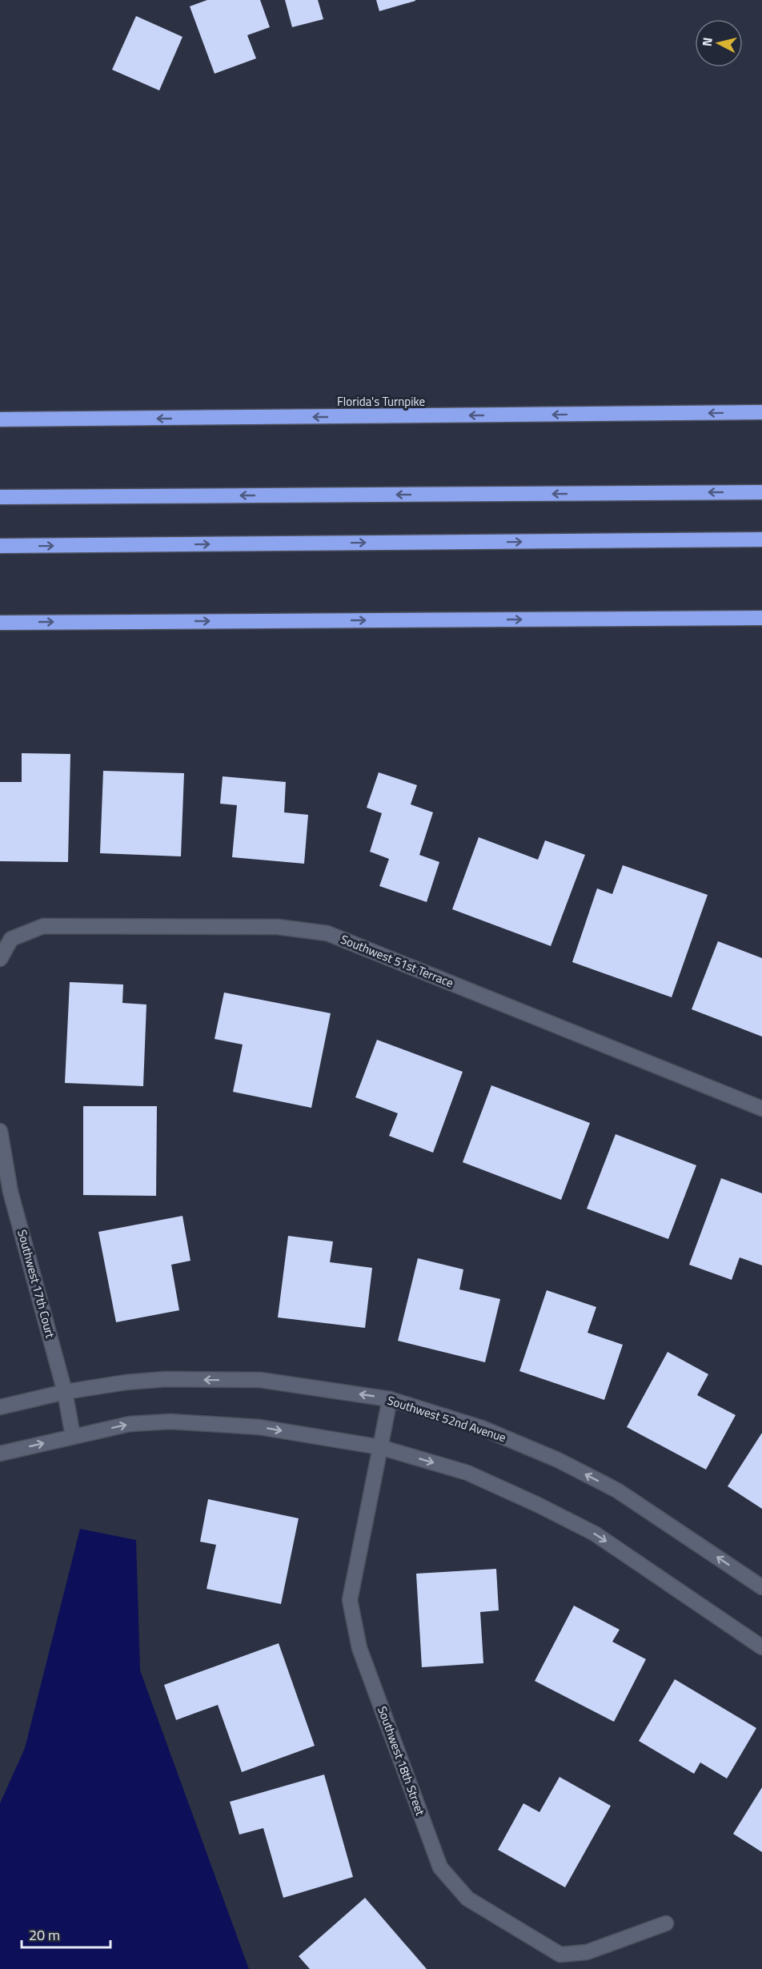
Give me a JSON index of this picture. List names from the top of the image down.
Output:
{
  "streets": {
    "highway": ["Florida's Turnpike"],
    "street": [
      "Southwest 51st Terrace",
      "Southwest 17th Court",
      "Southwest 52nd Avenue",
      "Southwest 18th Street"
    ]
  },
  "crossings": [
    ["Southwest 17th Court", "Southwest 52nd Avenue"],
    ["Southwest 52nd Avenue", "Southwest 18th Street"]
  ],
  "scale_bar": "20 m",
  "north": "left"
}
